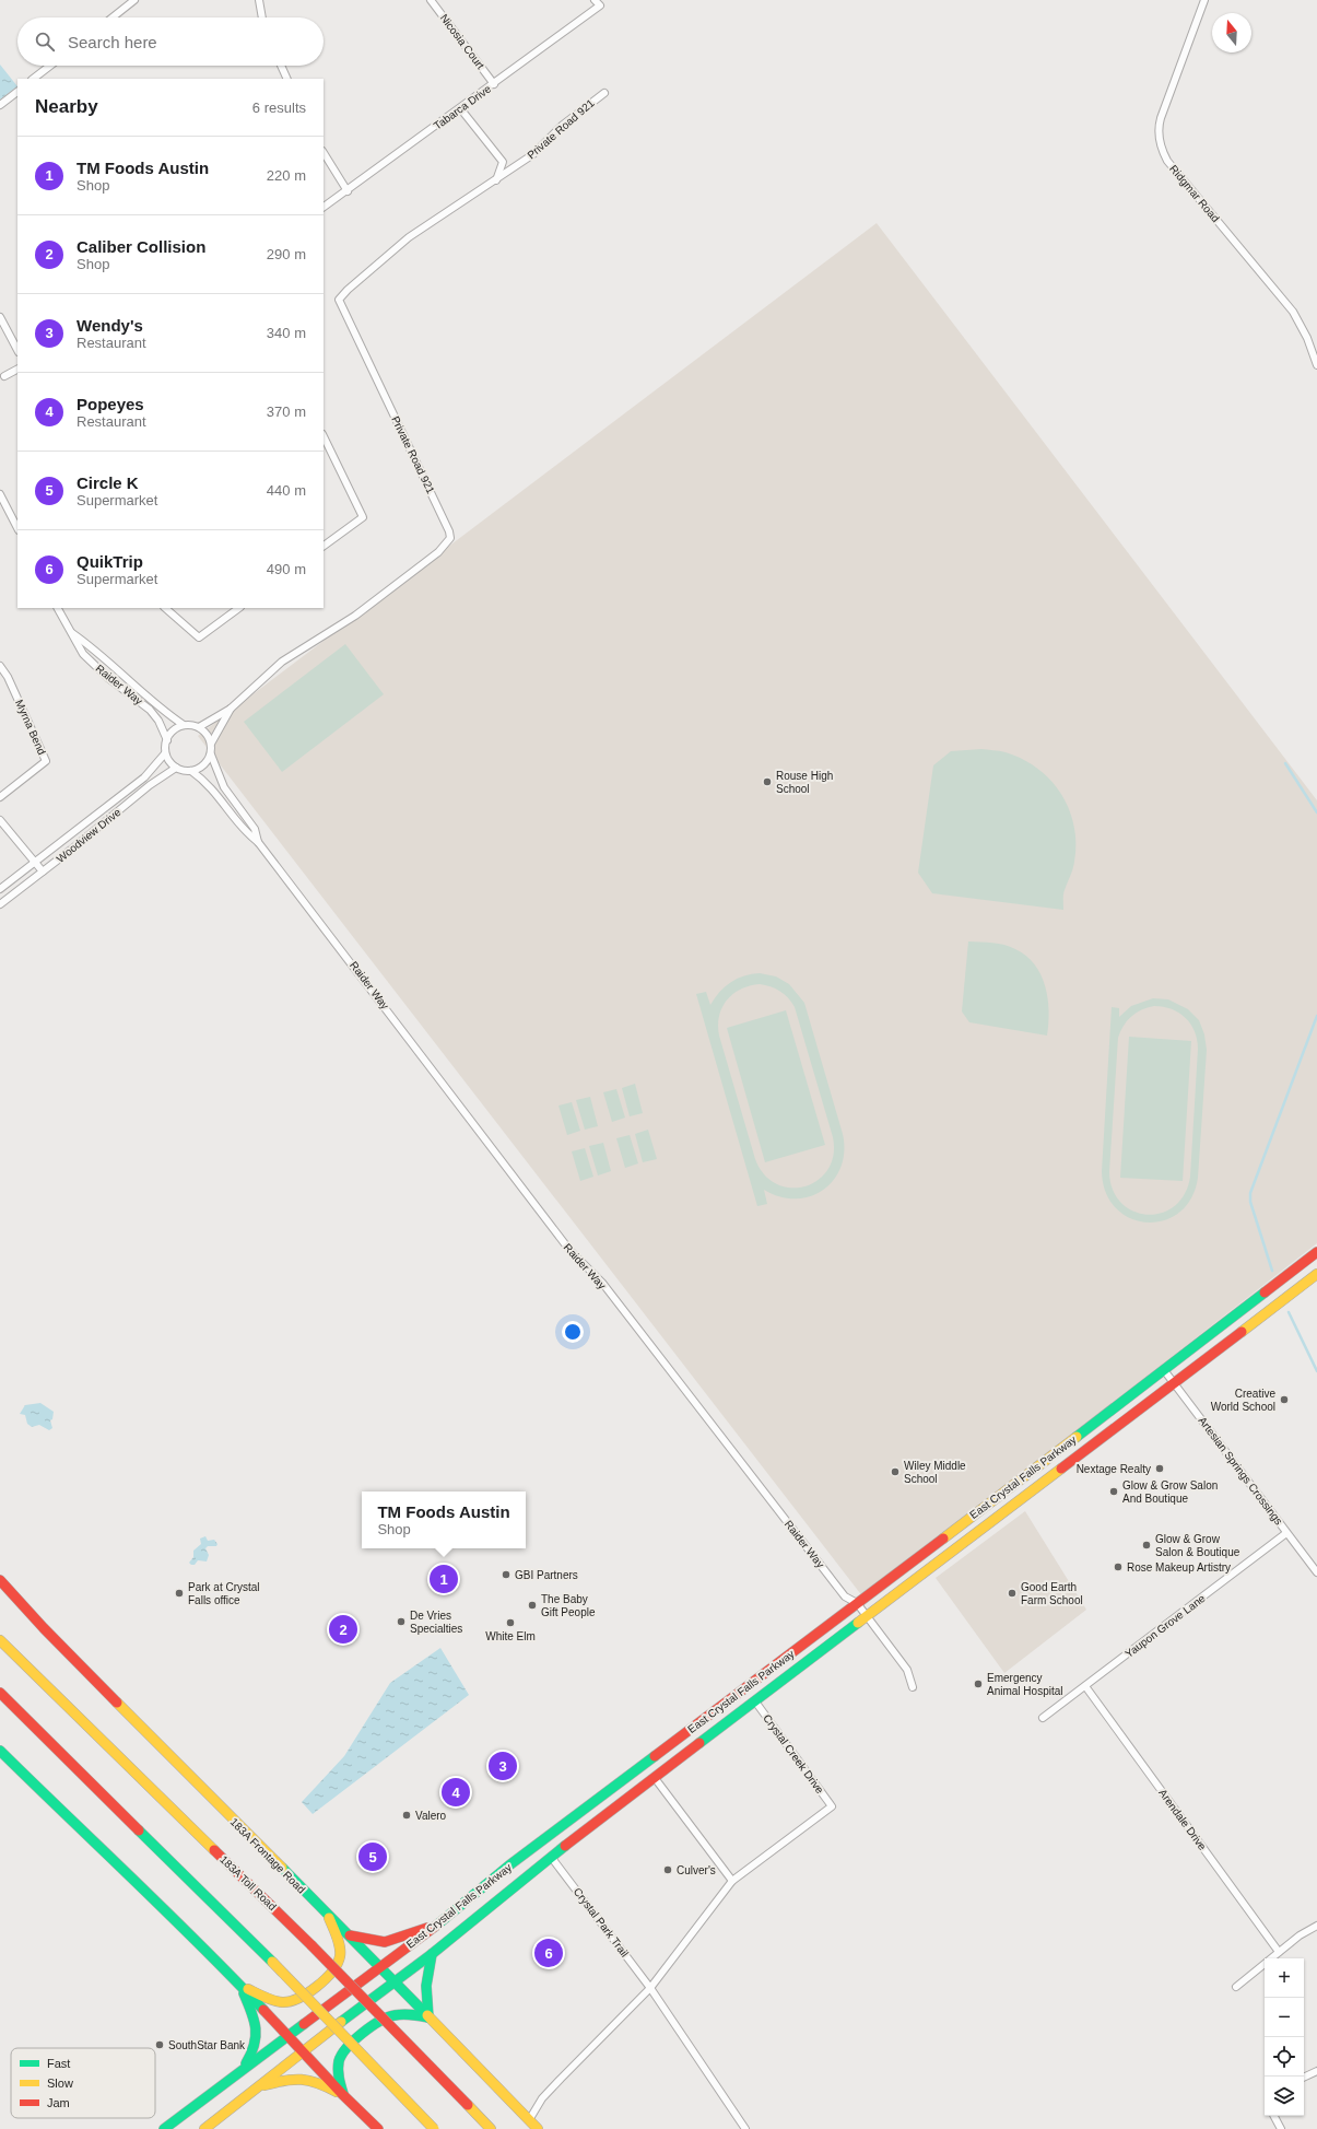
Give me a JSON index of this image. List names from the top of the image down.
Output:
{
  "streets": {
    "main road": ["East Crystal Falls Parkway", "183A Frontage Road", "183A Toll Road"],
    "street": [
      "Nicosia Court",
      "Tabarca Drive",
      "Private Road 921",
      "Ridgmar Road",
      "Raider Way",
      "Myrna Bend",
      "Woodview Drive",
      "Artesian Springs Crossings",
      "Yaupon Grove Lane",
      "Crystal Creek Drive",
      "Arendale Drive",
      "Crystal Park Trail"
    ]
  },
  "crossings": [
    ["Nicosia Court", "Tabarca Drive"],
    ["Private Road 921", "Raider Way"],
    ["Private Road 921", "Woodview Drive"],
    ["Raider Way", "Woodview Drive"],
    ["Raider Way", "East Crystal Falls Parkway"],
    ["Artesian Springs Crossings", "East Crystal Falls Parkway"],
    ["Artesian Springs Crossings", "Yaupon Grove Lane"],
    ["East Crystal Falls Parkway", "Crystal Creek Drive"],
    ["East Crystal Falls Parkway", "183A Frontage Road"],
    ["East Crystal Falls Parkway", "Crystal Park Trail"],
    ["Yaupon Grove Lane", "Arendale Drive"]
  ],
  "places": [
    "Rouse High School",
    "Creative World School",
    "Nextage Realty",
    "Wiley Middle School",
    "Glow & Grow Salon And Boutique",
    "Glow & Grow Salon & Boutique",
    "Rose Makeup Artistry",
    "GBI Partners",
    "Park at Crystal Falls office",
    "Good Earth Farm School",
    "The Baby Gift People",
    "De Vries Specialties",
    "White Elm",
    "Emergency Animal Hospital",
    "Valero",
    "Culver's",
    "SouthStar Bank"
  ],
  "legend": ["Fast", "Slow", "Jam"],
  "north": "top",
  "page": {
    "search": "Search here",
    "heading": ["Nearby", "6 results"],
    "list": [
      {
        "mark": "1",
        "name": "TM Foods Austin",
        "note": "Shop",
        "value": "220 m"
      },
      {
        "mark": "2",
        "name": "Caliber Collision",
        "note": "Shop",
        "value": "290 m"
      },
      {
        "mark": "3",
        "name": "Wendy's",
        "note": "Restaurant",
        "value": "340 m"
      },
      {
        "mark": "4",
        "name": "Popeyes",
        "note": "Restaurant",
        "value": "370 m"
      },
      {
        "mark": "5",
        "name": "Circle K",
        "note": "Supermarket",
        "value": "440 m"
      },
      {
        "mark": "6",
        "name": "QuikTrip",
        "note": "Supermarket",
        "value": "490 m"
      }
    ],
    "popup": ["TM Foods Austin", "Shop"],
    "pins": [
      "1",
      "2",
      "3",
      "4",
      "5",
      "6"
    ],
    "map_buttons": ["+", "−"]
  }
}
